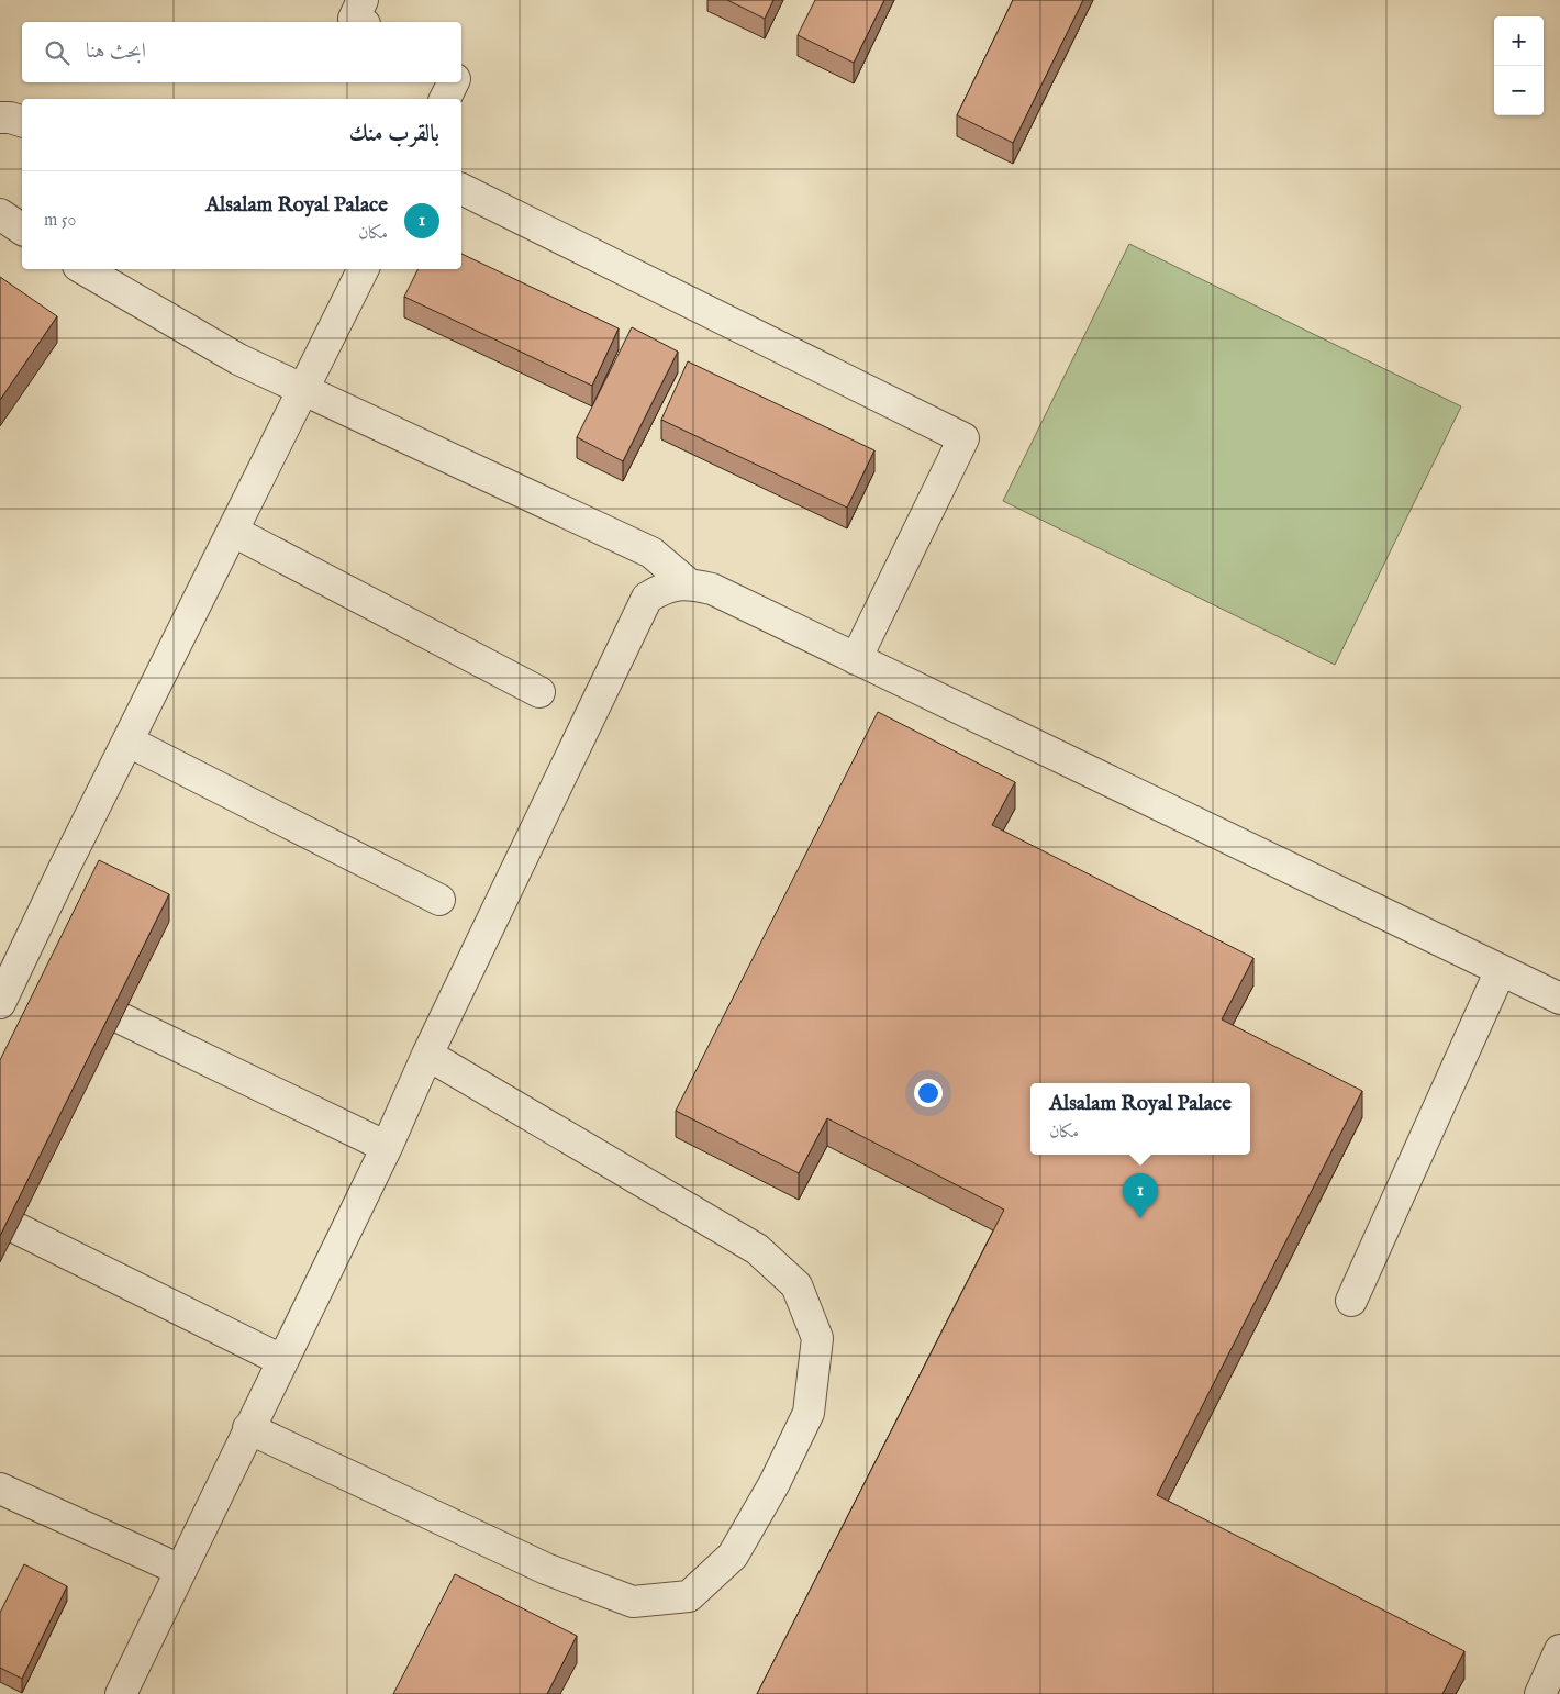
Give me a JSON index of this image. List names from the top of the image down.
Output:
{
  "page": {
    "map_buttons": ["+", "−"],
    "search": "ابحث هنا",
    "heading": "بالقرب منك",
    "list": [
      {
        "mark": "1",
        "name": "Alsalam Royal Palace",
        "note": "مكان",
        "value": "50 m"
      }
    ],
    "popup": ["Alsalam Royal Palace", "مكان"],
    "pins": "1"
  }
}
